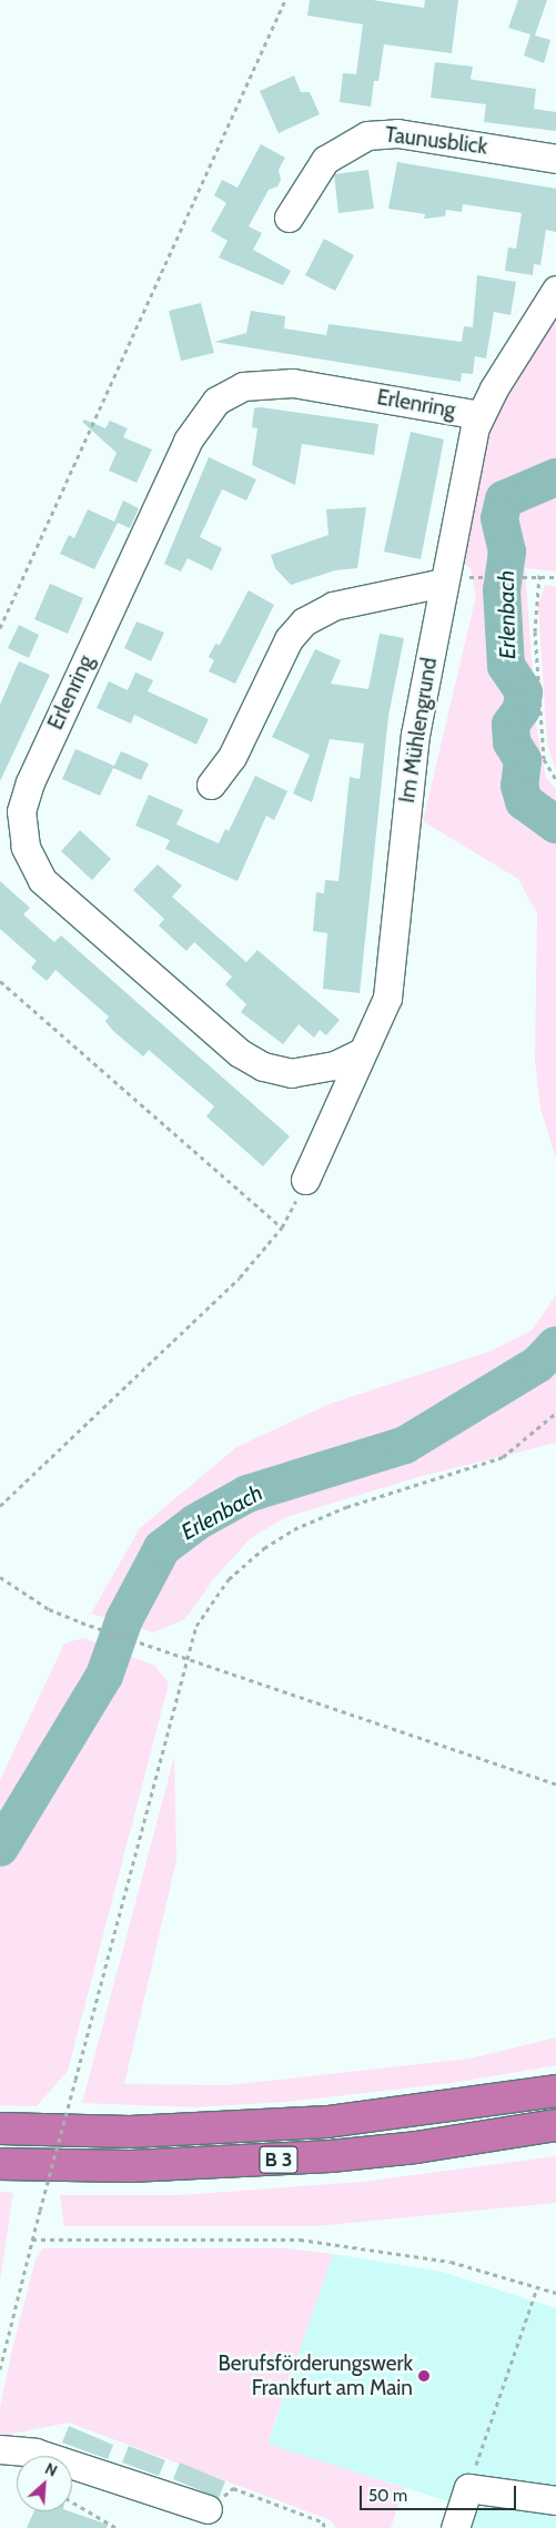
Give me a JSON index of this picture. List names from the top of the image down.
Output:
{
  "streets": {
    "highway": ["B 3"],
    "street": ["Taunusblick", "Erlenring", "Im Mühlengrund"]
  },
  "crossings": [
    ["Erlenring", "Im Mühlengrund"]
  ],
  "water": ["Erlenbach"],
  "places": ["Berufsförderungswerk Frankfurt am Main"],
  "scale_bar": "50 m",
  "north": "top right"
}
